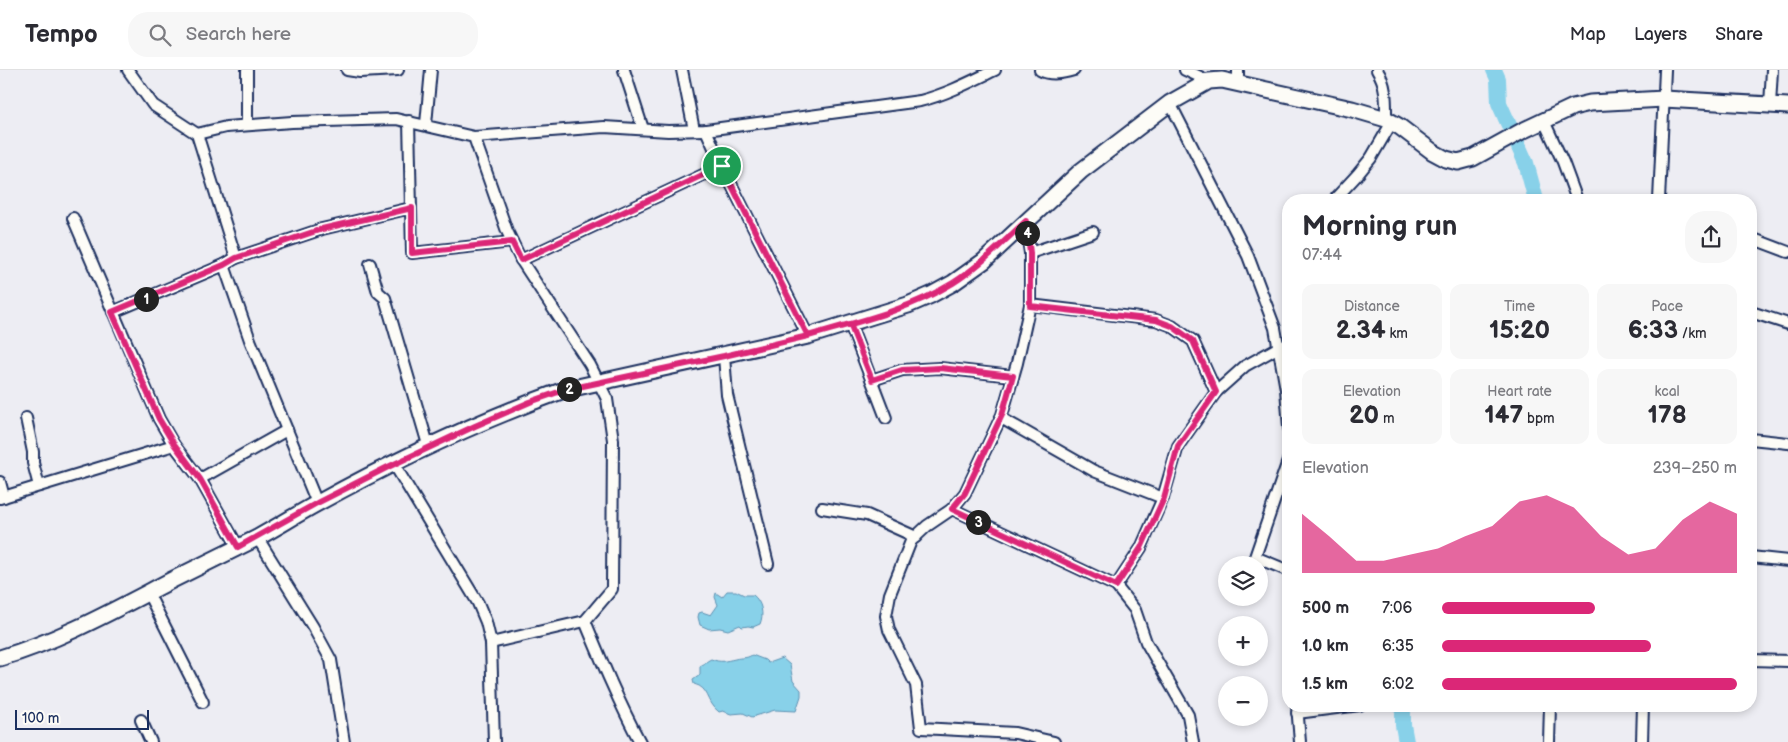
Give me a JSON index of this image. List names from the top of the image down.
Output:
{
  "scale_bar": "100 m",
  "page": {
    "header": "Tempo",
    "search": "Search here",
    "nav": ["Map", "Layers", "Share"],
    "heading": ["Morning run", "07:44"],
    "pins": [
      "4",
      "1",
      "2",
      "3"
    ],
    "stats": [
      ["Distance", "2.34 km"],
      ["Time", "15:20"],
      ["Pace", "6:33 /km"],
      ["Elevation", "20 m"],
      ["Heart rate", "147 bpm"],
      ["kcal", "178"]
    ],
    "chart": ["Elevation", "239–250 m"],
    "map_buttons": ["+", "−"],
    "list": [
      {
        "name": "500 m",
        "note": "7:06"
      },
      {
        "name": "1.0 km",
        "note": "6:35"
      },
      {
        "name": "1.5 km",
        "note": "6:02"
      }
    ],
    "scale": "100 m"
  }
}
